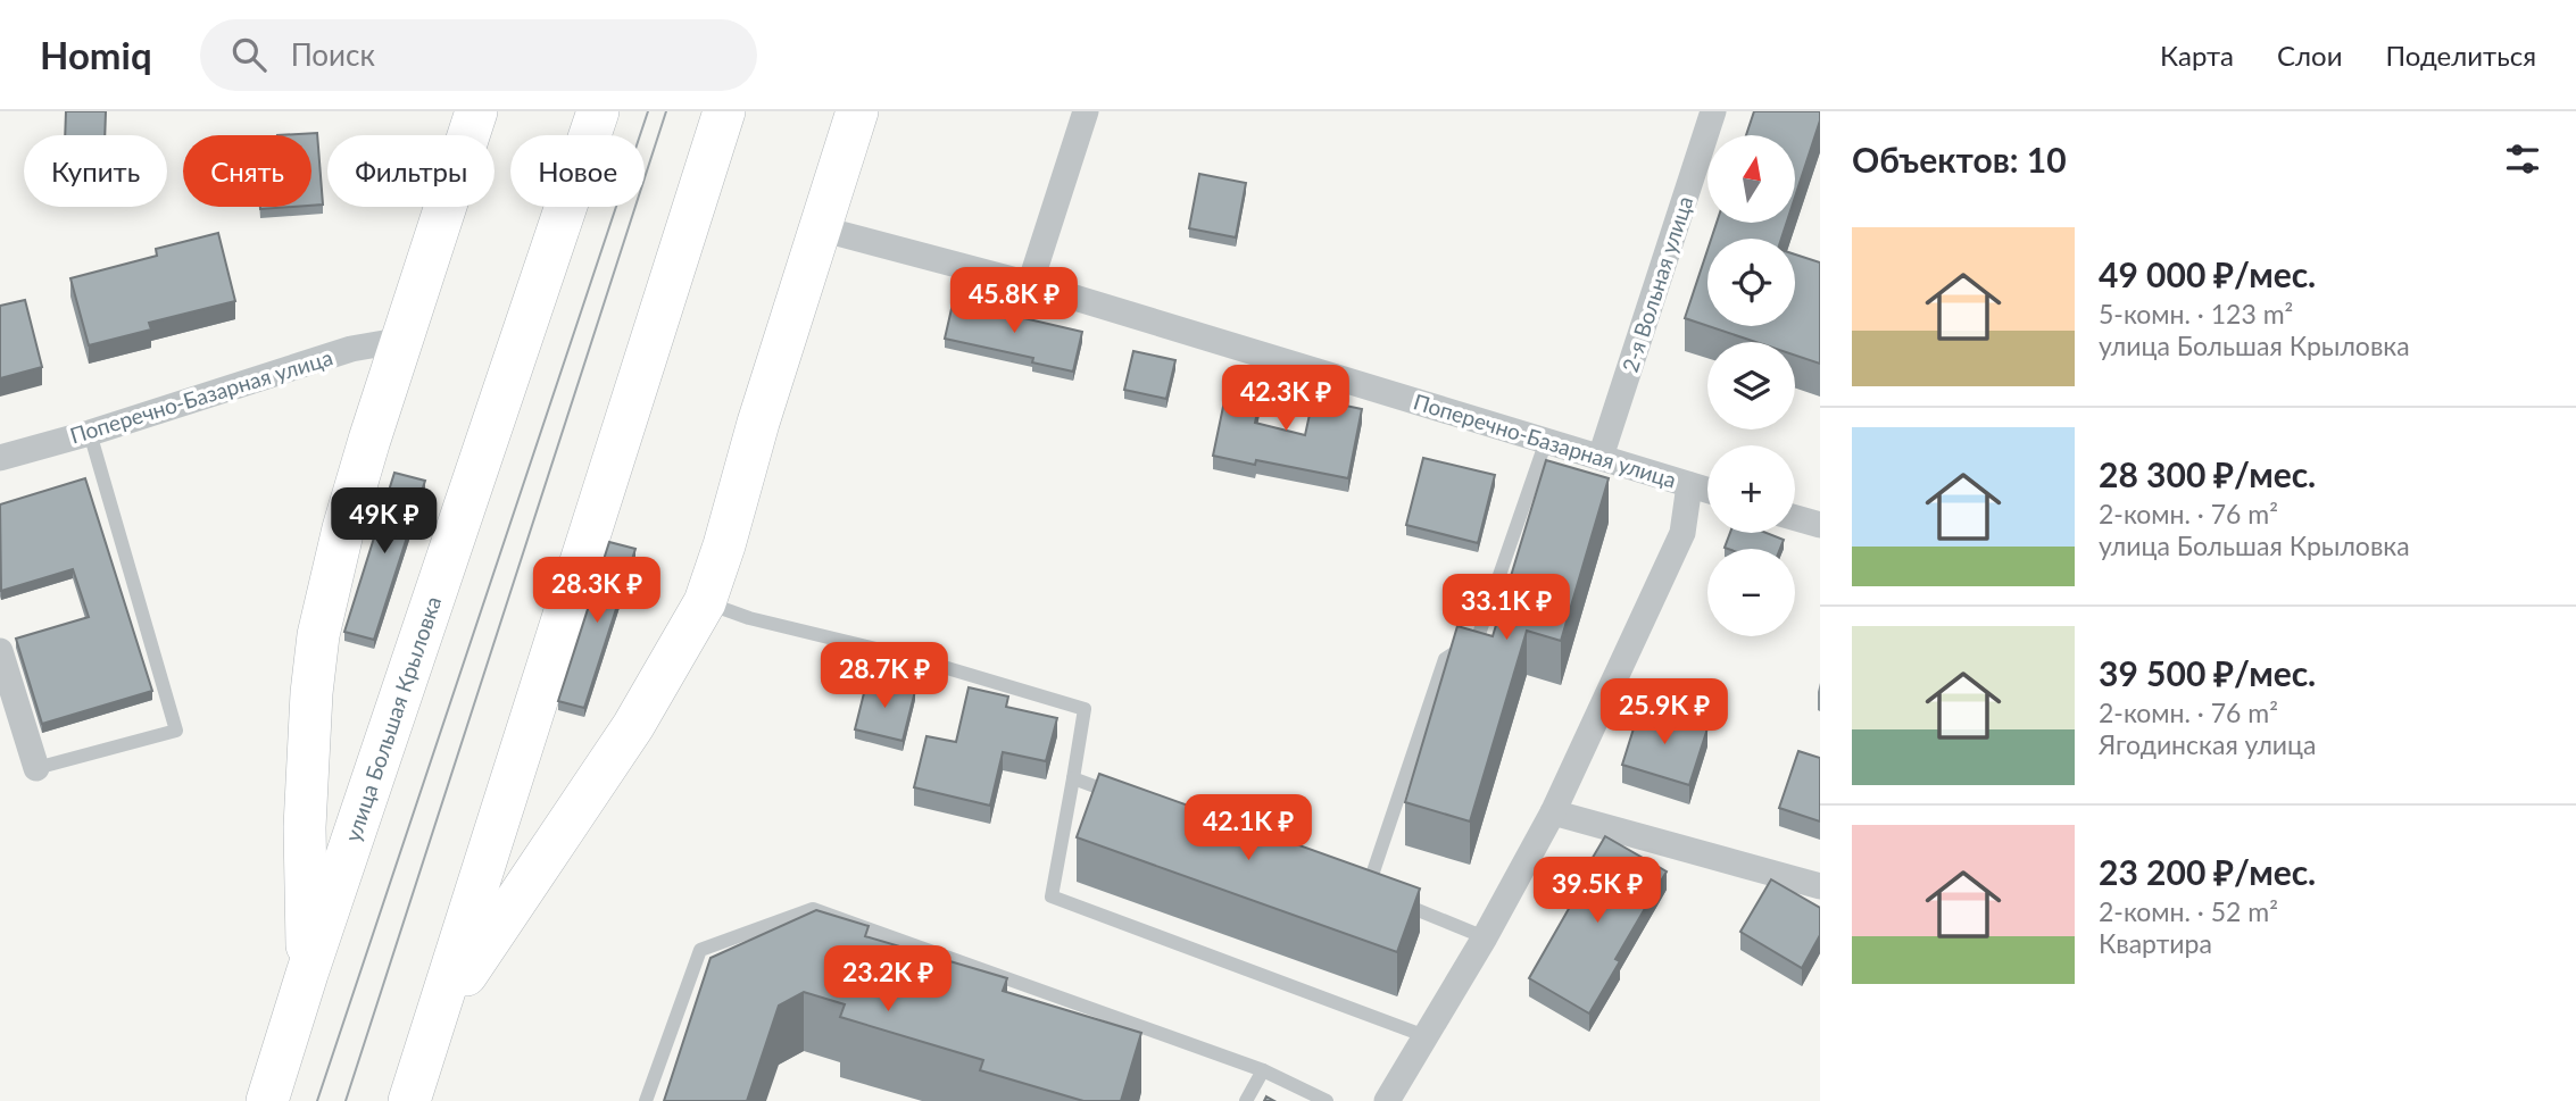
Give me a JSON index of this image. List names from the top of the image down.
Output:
{
  "streets": {
    "main road": ["улица Большая Крыловка"],
    "street": ["2-я Вольная улица", "Поперечно-Базарная улица"]
  },
  "crossings": [
    ["2-я Вольная улица", "Поперечно-Базарная улица"]
  ],
  "north": "top",
  "page": {
    "header": "Homiq",
    "search": "Поиск",
    "nav": ["Карта", "Слои", "Поделиться"],
    "heading": "Объектов: 10",
    "map_buttons": ["+", "−"],
    "chip": [
      "Купить",
      "Снять",
      "Фильтры",
      "Новое"
    ],
    "list": [
      {
        "name": "49 000 ₽/мес.",
        "note": "5-комн. · 123 m² · улица Большая Крыловка"
      },
      {
        "name": "28 300 ₽/мес.",
        "note": "2-комн. · 76 m² · улица Большая Крыловка"
      },
      {
        "name": "39 500 ₽/мес.",
        "note": "2-комн. · 76 m² · Ягодинская улица"
      },
      {
        "name": "23 200 ₽/мес.",
        "note": "2-комн. · 52 m² · Квартира"
      }
    ],
    "price": [
      "45.8K ₽",
      "42.3K ₽",
      "49K ₽",
      "28.3K ₽",
      "33.1K ₽",
      "28.7K ₽",
      "25.9K ₽",
      "42.1K ₽",
      "39.5K ₽",
      "23.2K ₽"
    ]
  }
}
